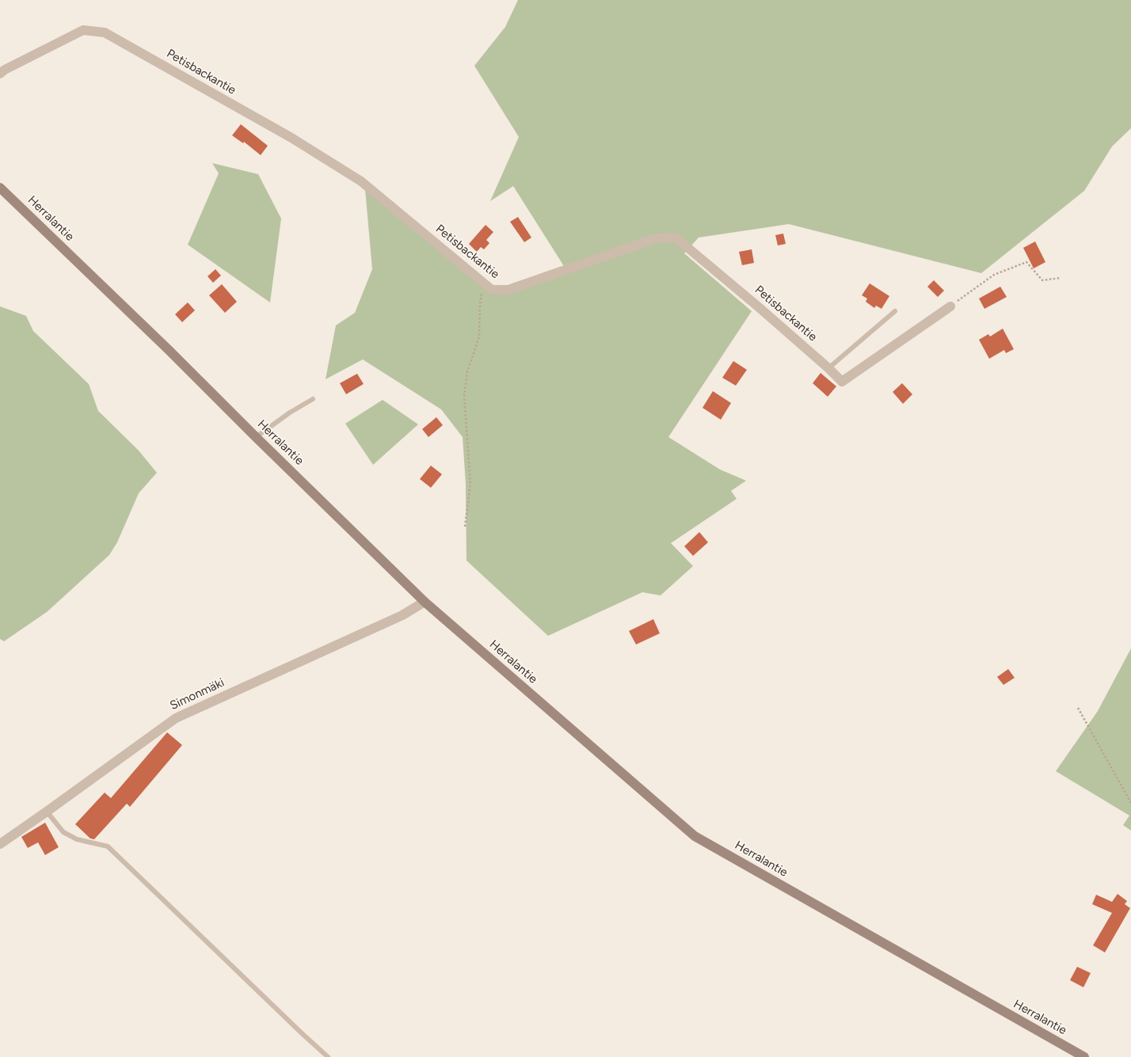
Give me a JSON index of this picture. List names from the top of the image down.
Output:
{
  "streets": {
    "street": ["Petisbackantie", "Herralantie", "Simonmäki"]
  },
  "crossings": [
    ["Herralantie", "Simonmäki"]
  ]
}
